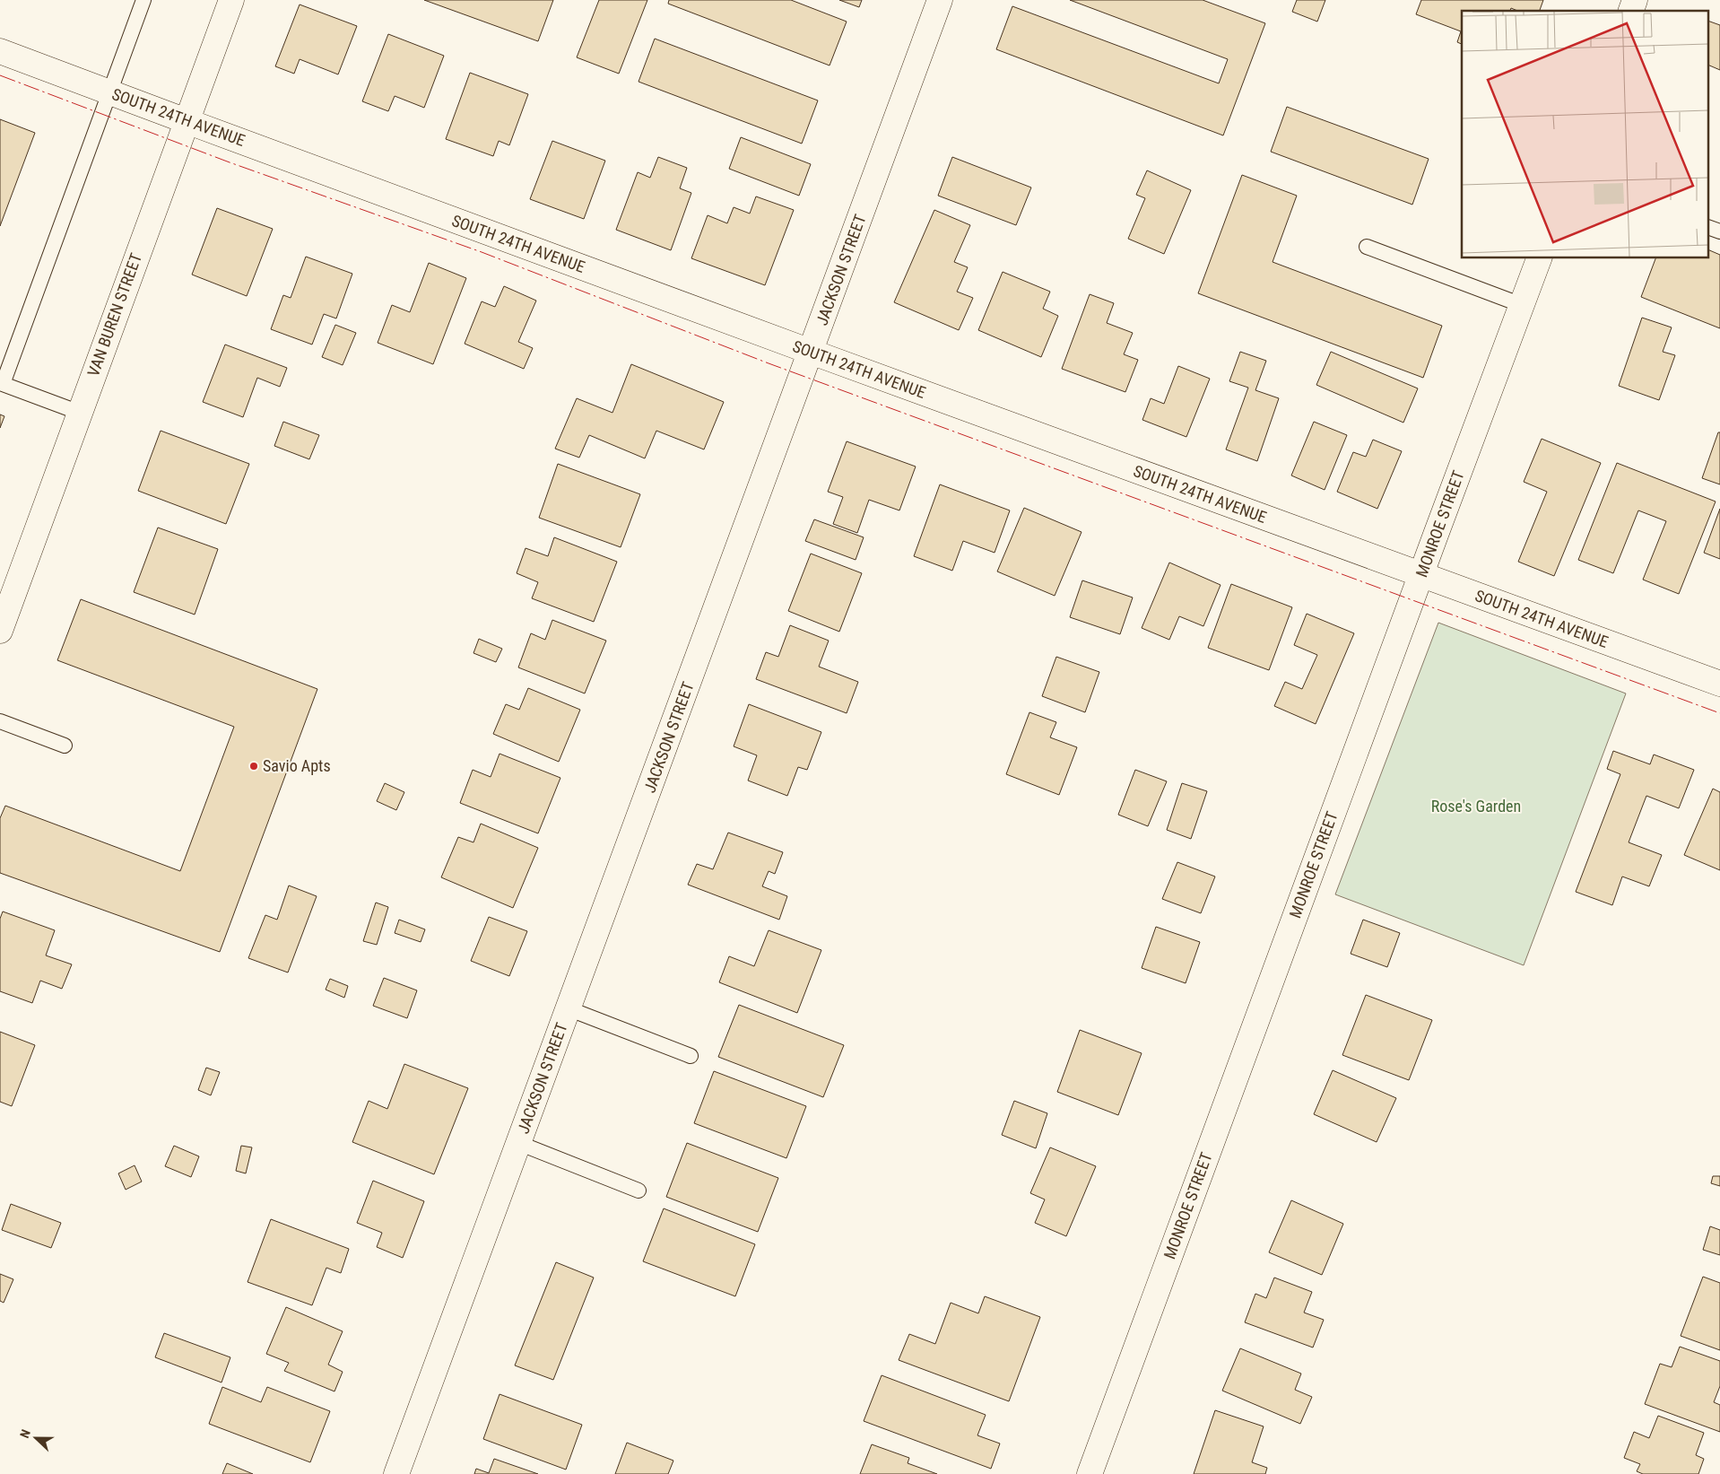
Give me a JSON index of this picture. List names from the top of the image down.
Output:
{
  "streets": {
    "street": [
      "SOUTH 24TH AVENUE",
      "JACKSON STREET",
      "VAN BUREN STREET",
      "MONROE STREET"
    ]
  },
  "crossings": [
    ["SOUTH 24TH AVENUE", "JACKSON STREET"],
    ["SOUTH 24TH AVENUE", "VAN BUREN STREET"],
    ["SOUTH 24TH AVENUE", "MONROE STREET"]
  ],
  "parks": ["Rose's Garden"],
  "places": ["Savio Apts"],
  "north": "left"
}
